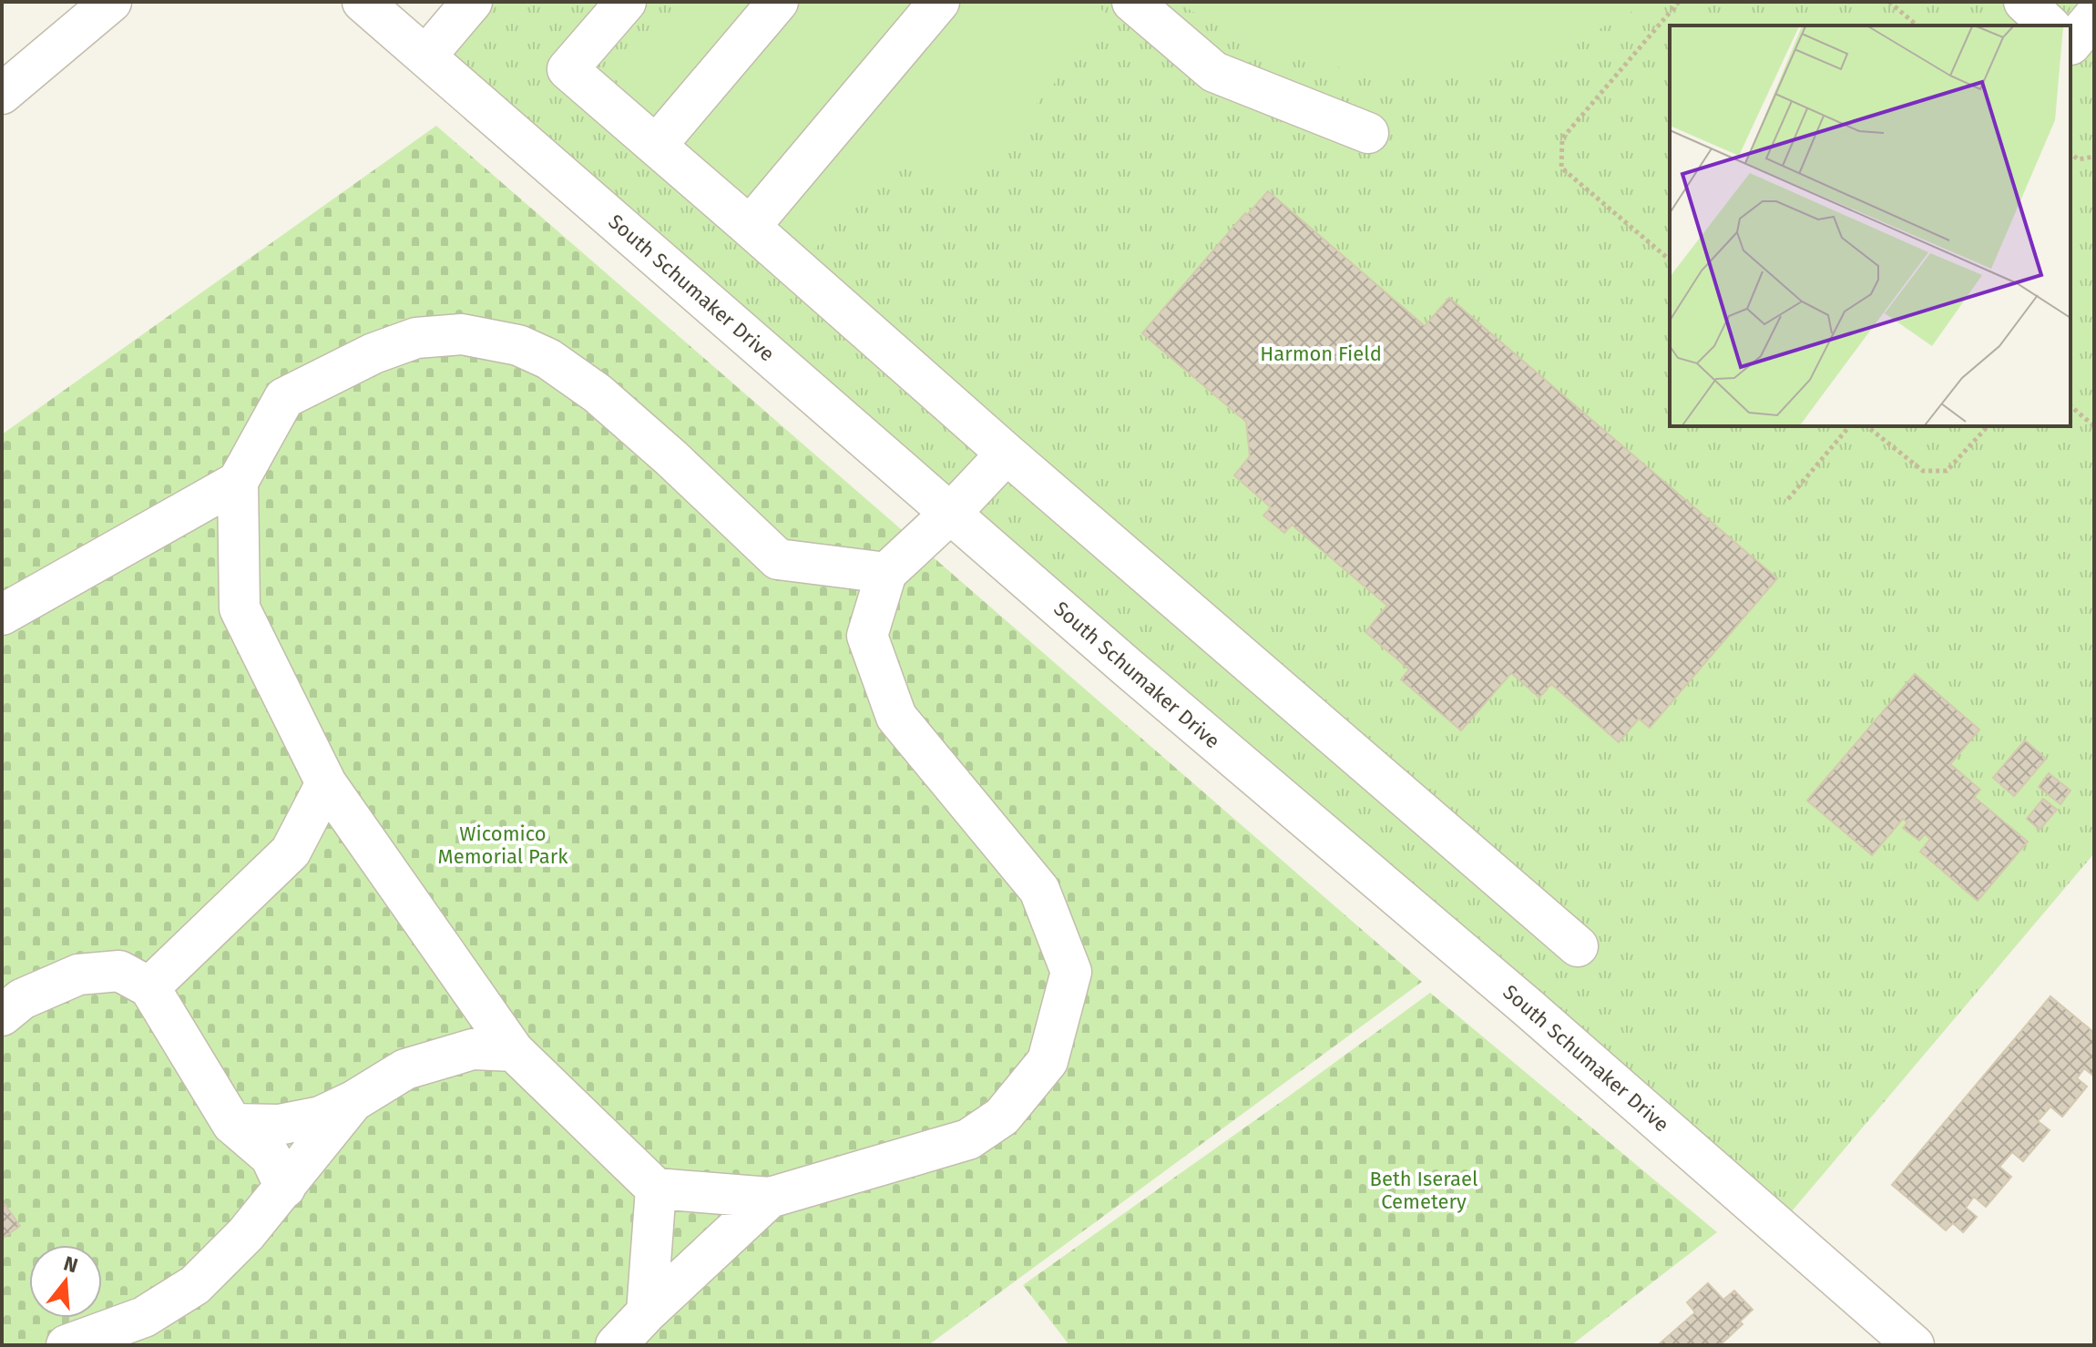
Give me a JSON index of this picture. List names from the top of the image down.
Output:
{
  "streets": {
    "street": ["South Schumaker Drive"]
  },
  "parks": ["Harmon Field", "Wicomico Memorial Park", "Beth Iserael Cemetery"],
  "north": "top"
}
